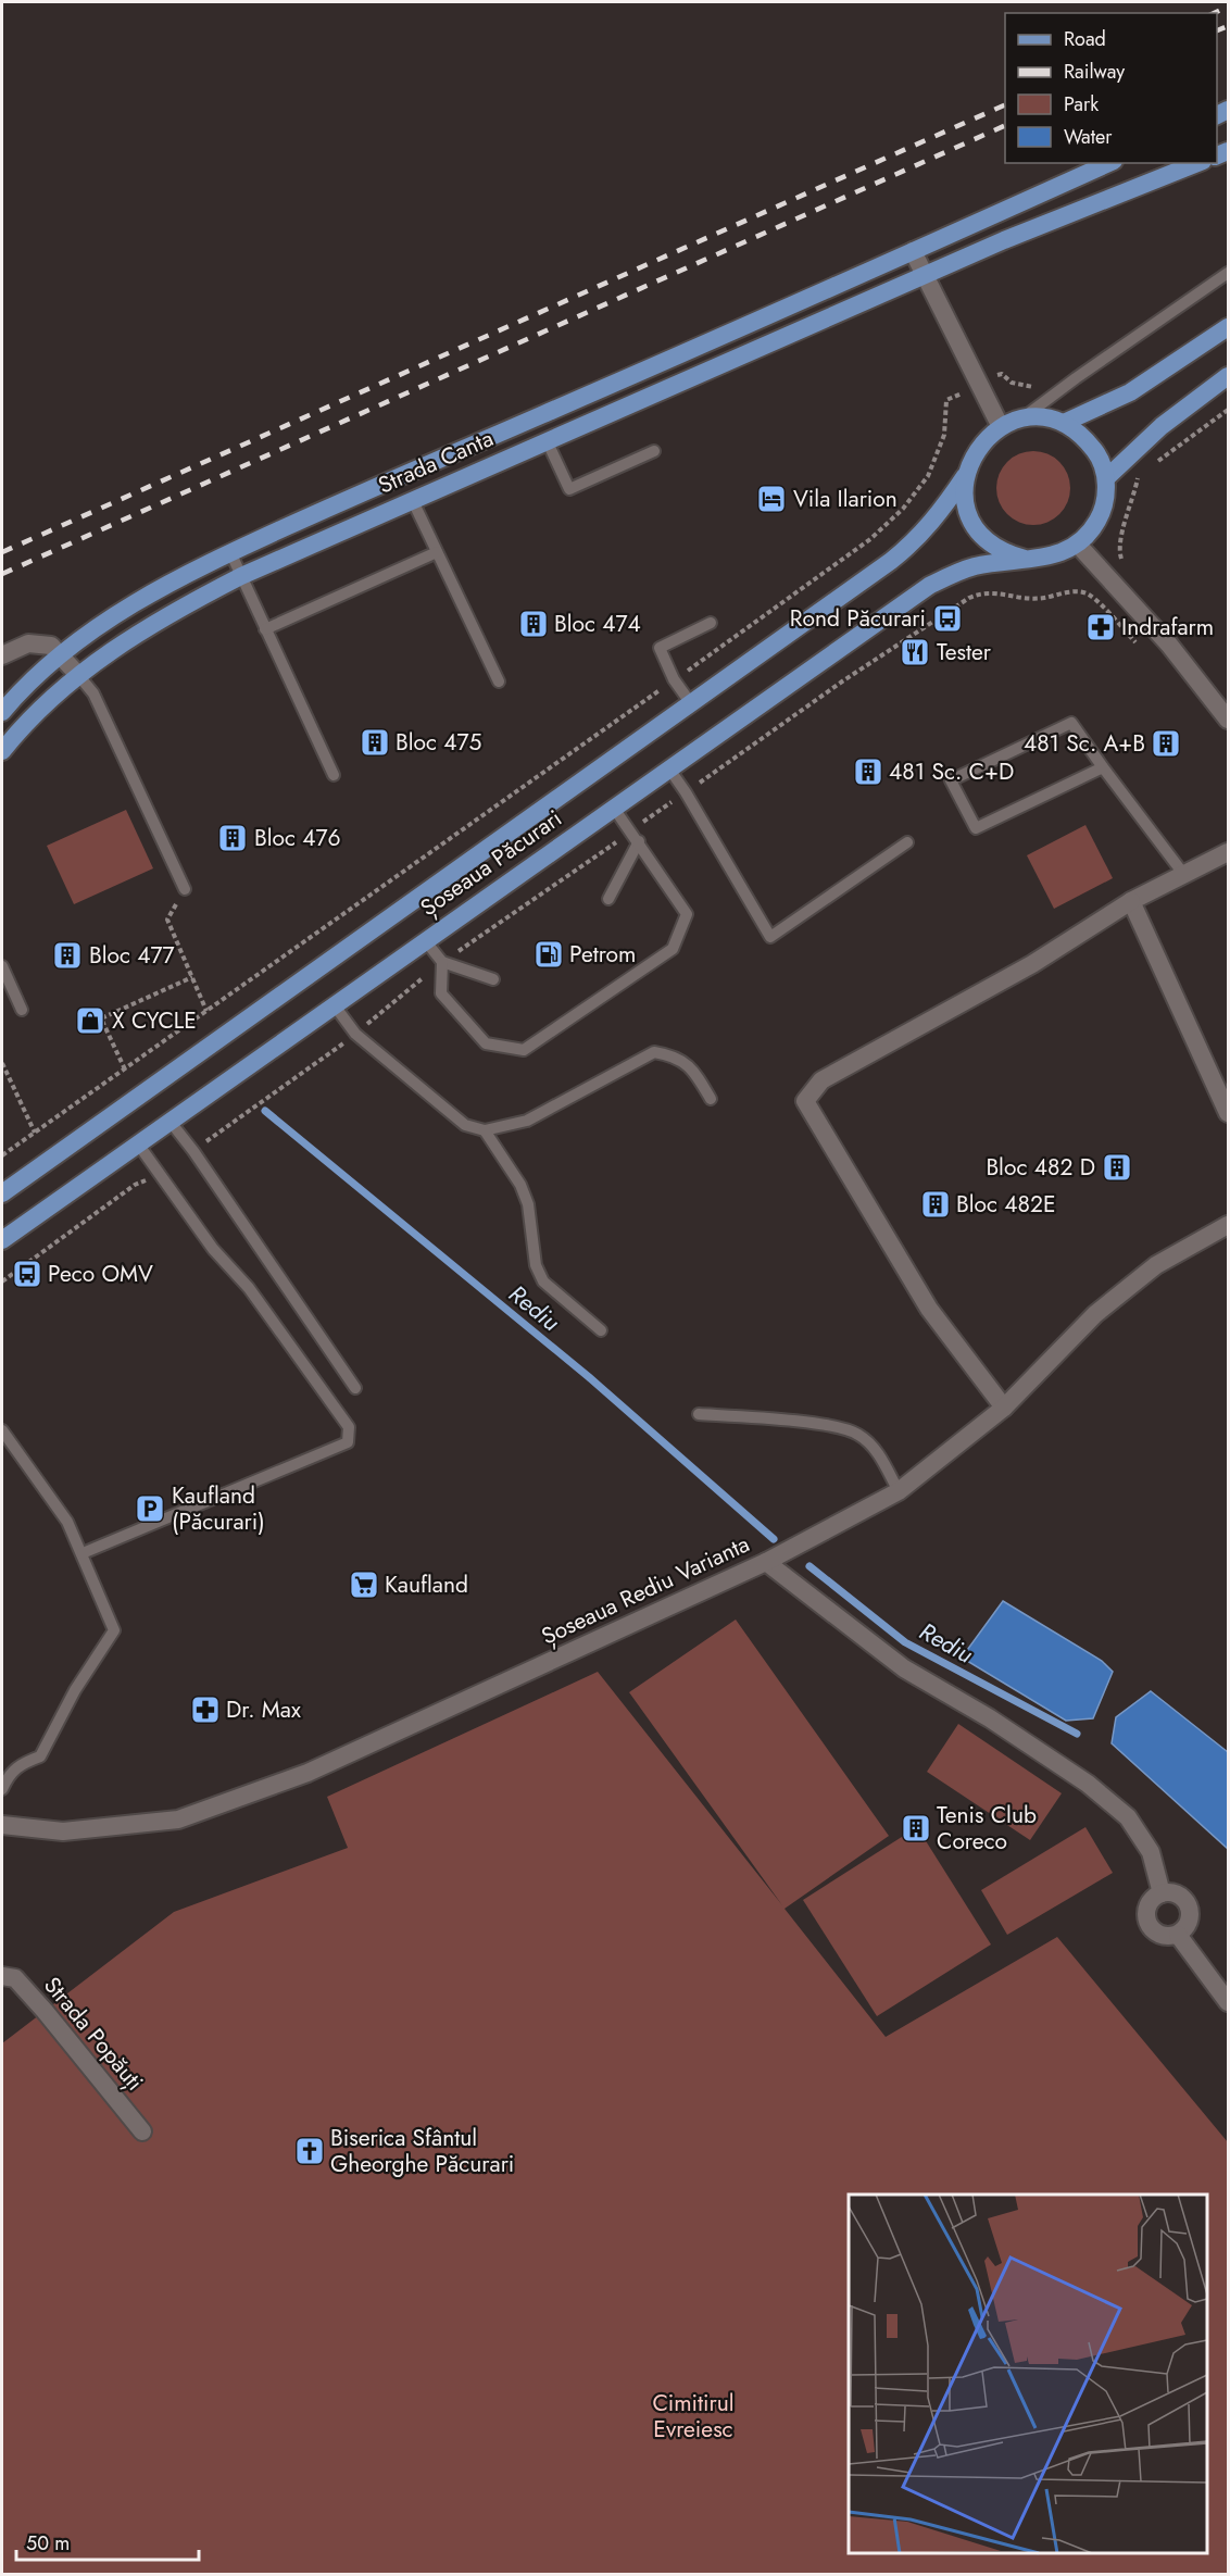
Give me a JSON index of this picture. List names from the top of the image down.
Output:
{
  "streets": {
    "main road": ["Strada Canta", "Șoseaua Păcurari"],
    "street": ["Șoseaua Rediu Varianta", "Strada Popăuți"]
  },
  "water": ["Rediu"],
  "parks": ["Cimitirul Evreiesc"],
  "places": {
    "hotel": ["Vila Ilarion"],
    "bus stop": ["Rond Păcurari", "Peco OMV"],
    "building": [
      "Bloc 474",
      "Bloc 475",
      "481 Sc. A+B",
      "481 Sc. C+D",
      "Bloc 476",
      "Bloc 477",
      "Bloc 482 D",
      "Bloc 482E",
      "Tenis Club Coreco"
    ],
    "pharmacy": ["Indrafarm", "Dr. Max"],
    "restaurant": ["Tester"],
    "fuel station": ["Petrom"],
    "shop": ["X CYCLE"],
    "parking": ["Kaufland (Păcurari)"],
    "supermarket": ["Kaufland"],
    "church": ["Biserica Sfântul Gheorghe Păcurari"]
  },
  "legend": [
    "Road",
    "Railway",
    "Park",
    "Water"
  ],
  "scale_bar": "50 m"
}
